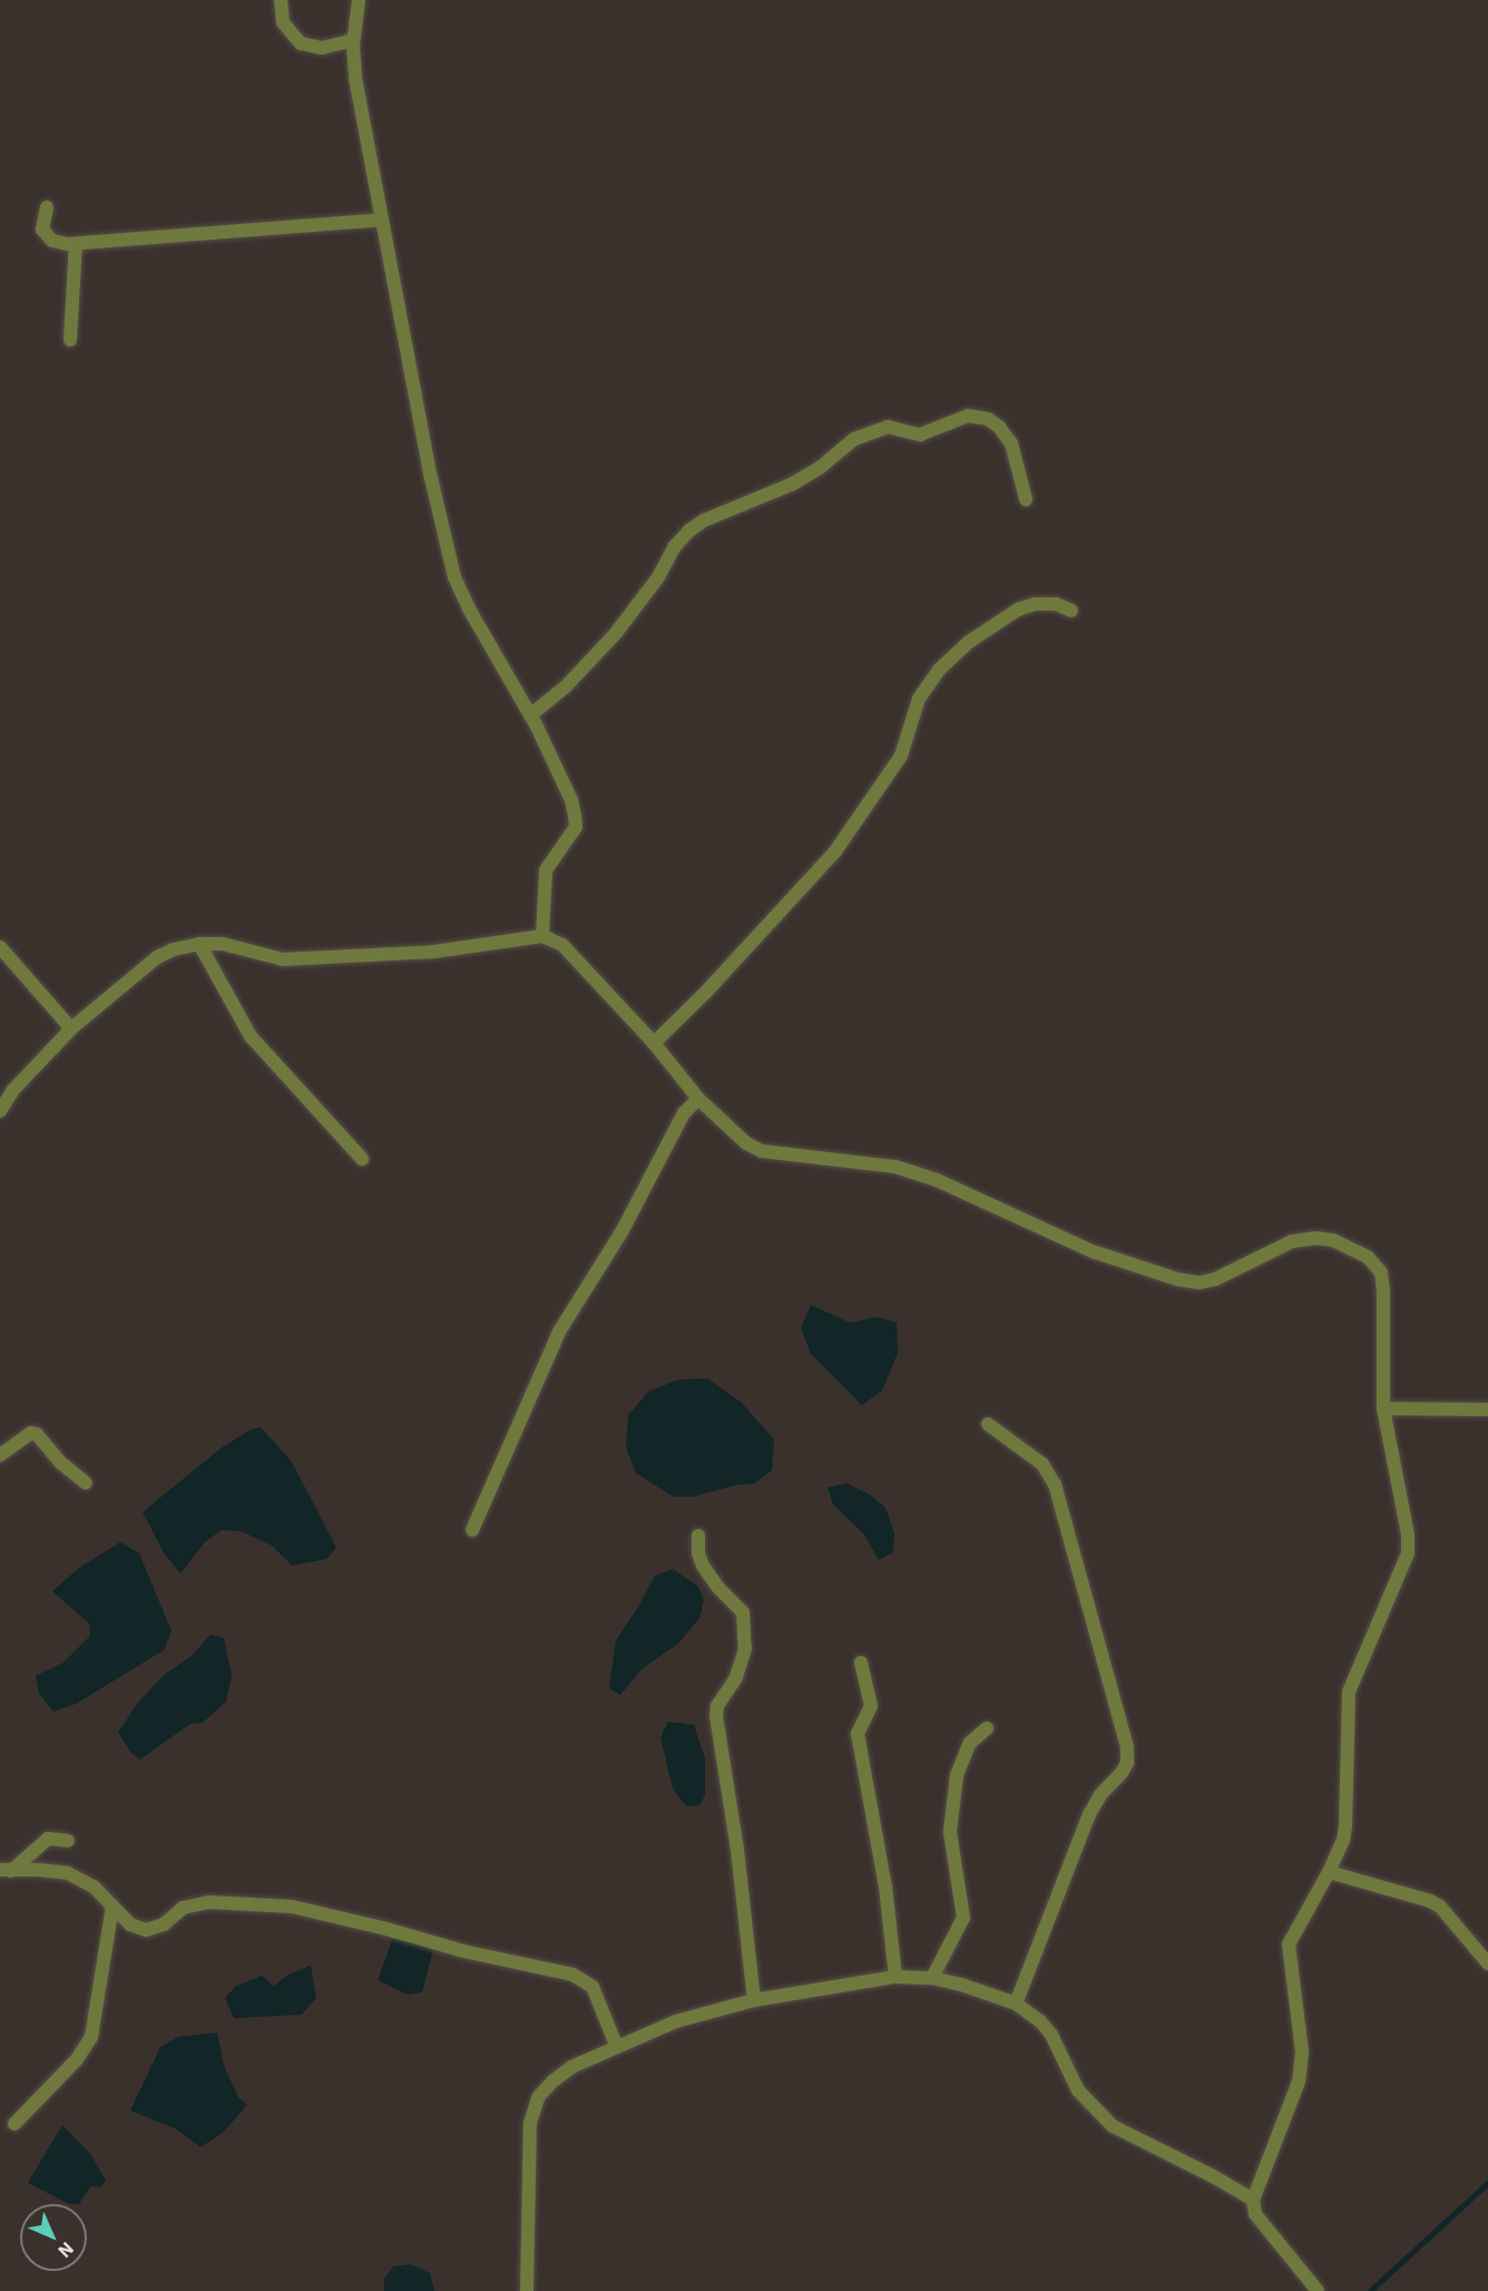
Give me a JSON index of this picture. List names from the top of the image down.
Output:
{
  "north": "bottom right"
}
